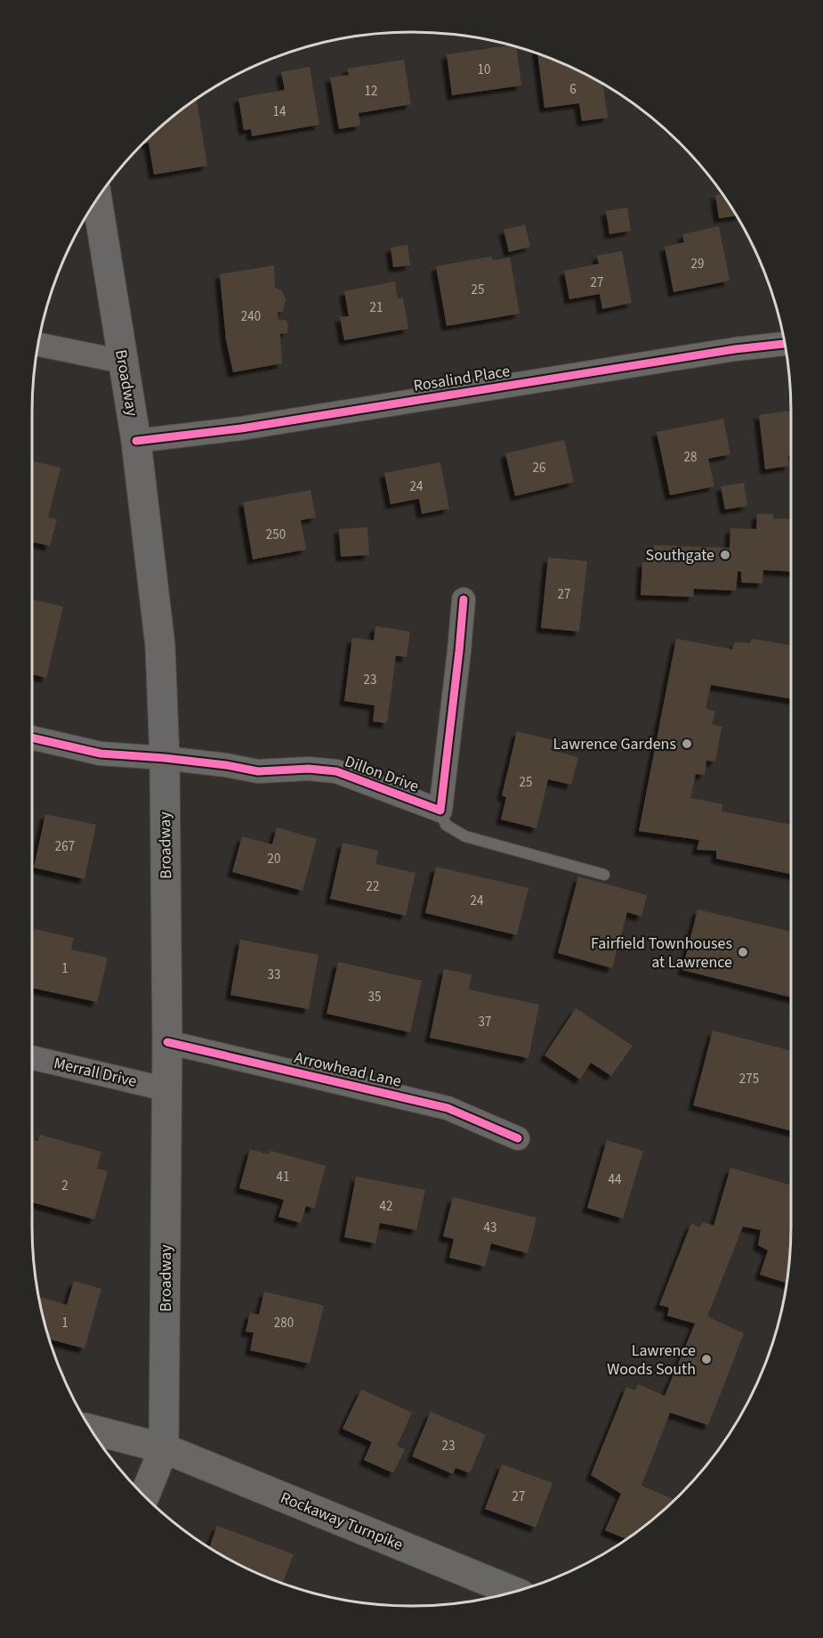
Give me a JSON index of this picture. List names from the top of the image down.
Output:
{
  "streets": {
    "main road": ["Broadway", "Rockaway Turnpike"],
    "street": [
      "Rosalind Place",
      "Dillon Drive",
      "Arrowhead Lane",
      "Merrall Drive"
    ]
  },
  "crossings": [
    ["Rosalind Place", "Broadway"],
    ["Broadway", "Dillon Drive"],
    ["Broadway", "Arrowhead Lane"],
    ["Broadway", "Merrall Drive"],
    ["Broadway", "Rockaway Turnpike"]
  ],
  "places": [
    "Southgate",
    "Lawrence Gardens",
    "Fairfield Townhouses at Lawrence",
    "Lawrence Woods South"
  ],
  "house_numbers": [
    "10",
    "6",
    "12",
    "14",
    "29",
    "27",
    "25",
    "21",
    "240",
    "28",
    "26",
    "24",
    "250",
    "27",
    "23",
    "25",
    "267",
    "20",
    "22",
    "24",
    "1",
    "33",
    "35",
    "37",
    "275",
    "41",
    "44",
    "2",
    "42",
    "43",
    "1",
    "280",
    "23",
    "27"
  ]
}
